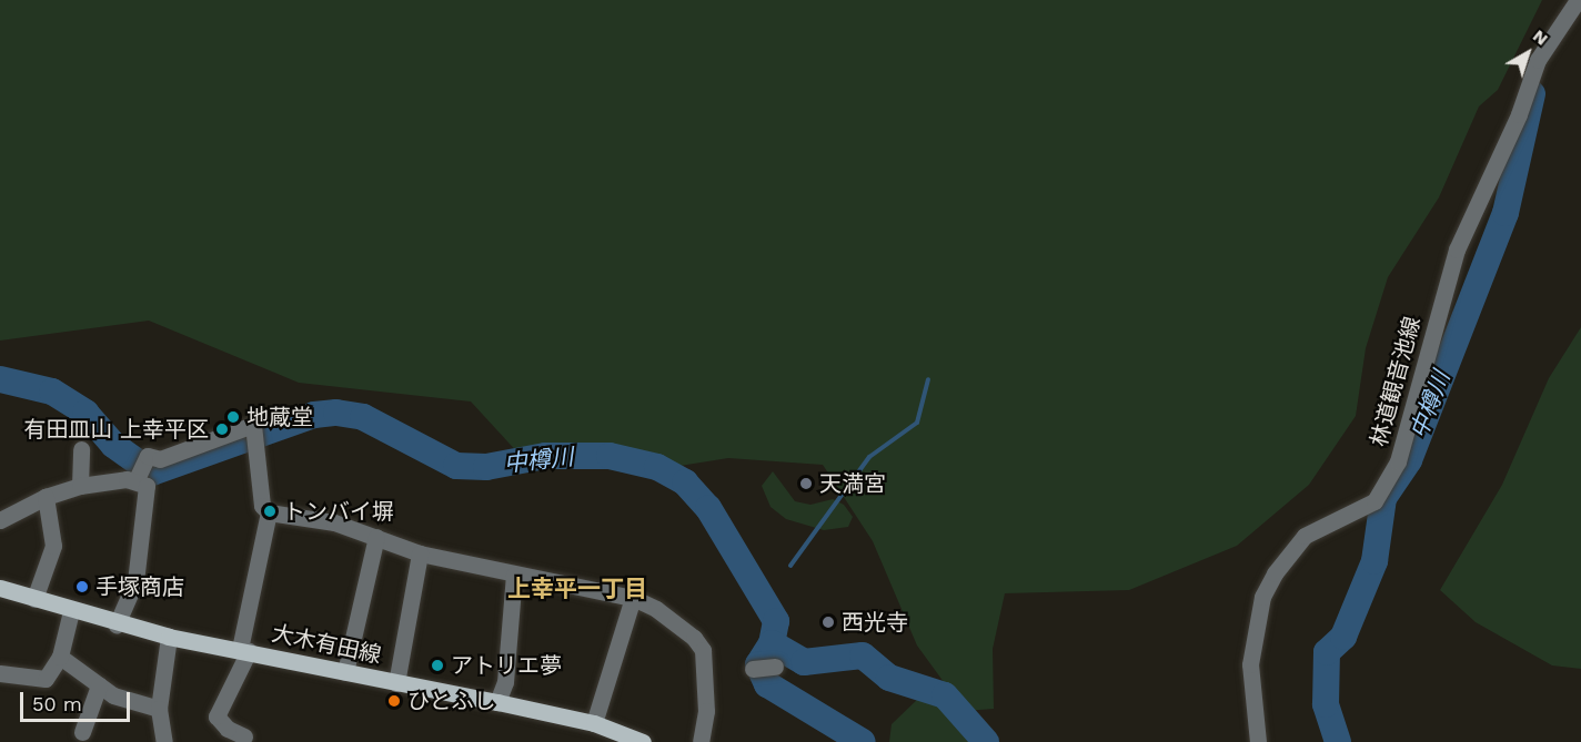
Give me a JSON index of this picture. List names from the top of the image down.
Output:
{
  "streets": {
    "main road": ["大木有田線"],
    "street": ["林道観音池線"]
  },
  "districts": ["上幸平一丁目"],
  "water": ["中樽川"],
  "places": [
    "地蔵堂",
    "有田皿山 上幸平区",
    "天満宮",
    "トンバイ塀",
    "手塚商店",
    "西光寺",
    "アトリエ夢",
    "ひとふし"
  ],
  "scale_bar": "50 m",
  "north": "top right"
}
